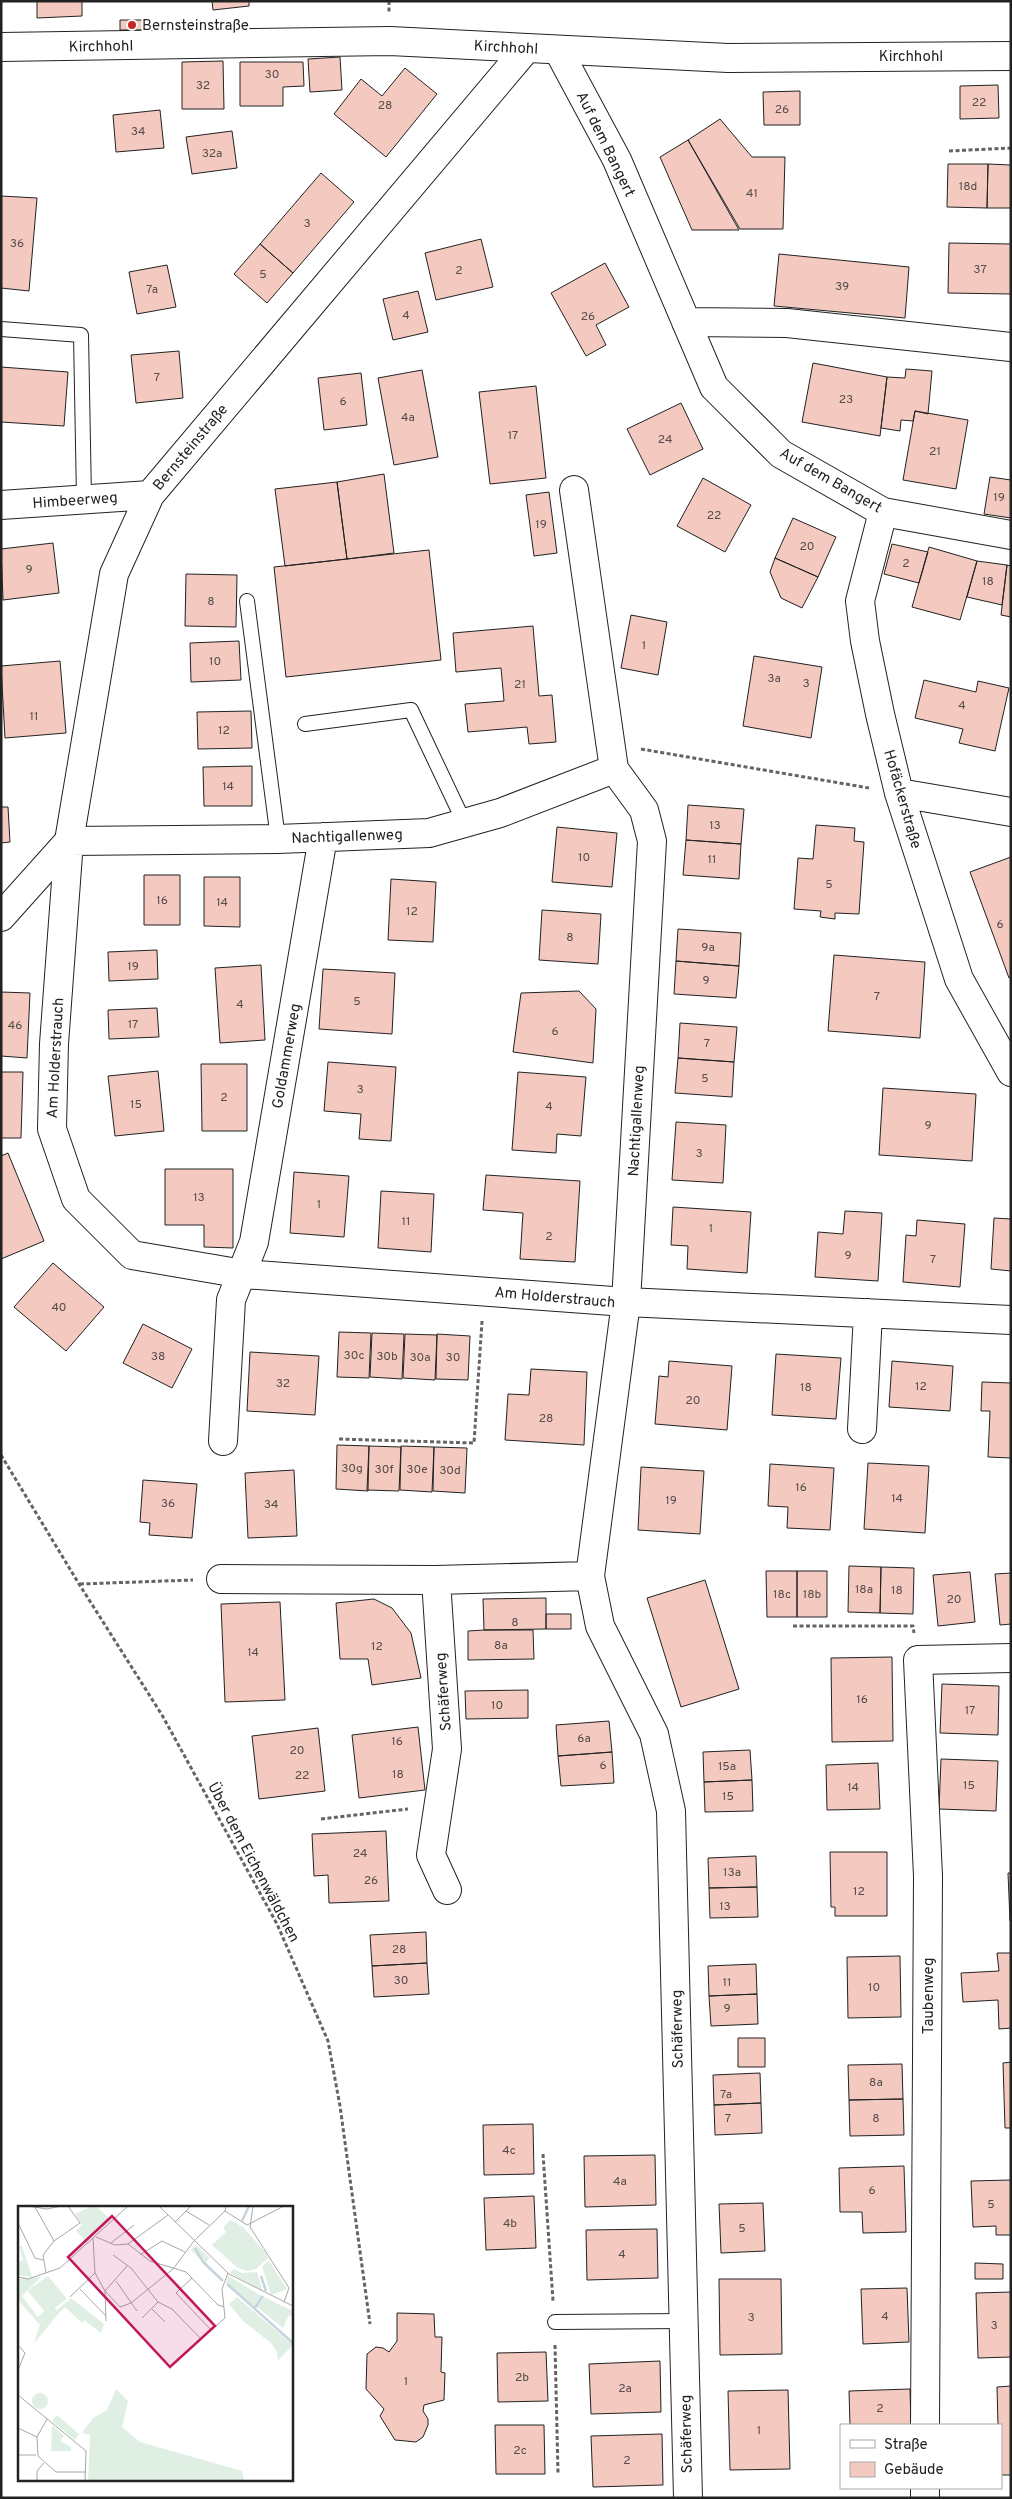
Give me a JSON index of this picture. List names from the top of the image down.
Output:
{
  "streets": {
    "street": [
      "Kirchhohl",
      "Auf dem Bangert",
      "Bernsteinstraße",
      "Himbeerweg",
      "Hofäckerstraße",
      "Nachtigallenweg",
      "Goldammerweg",
      "Am Holderstrauch",
      "Schäferweg",
      "Taubenweg"
    ],
    "path": ["Über dem Eichenwäldchen"]
  },
  "crossings": [
    ["Kirchhohl", "Auf dem Bangert"],
    ["Kirchhohl", "Bernsteinstraße"],
    ["Auf dem Bangert", "Hofäckerstraße"],
    ["Bernsteinstraße", "Himbeerweg"],
    ["Bernsteinstraße", "Nachtigallenweg"],
    ["Bernsteinstraße", "Am Holderstrauch"],
    ["Nachtigallenweg", "Goldammerweg"],
    ["Nachtigallenweg", "Am Holderstrauch"],
    ["Nachtigallenweg", "Schäferweg"],
    ["Goldammerweg", "Am Holderstrauch"],
    ["Am Holderstrauch", "Schäferweg"]
  ],
  "places": ["Bernsteinstraße"],
  "house_numbers": [
    "30",
    "32",
    "22",
    "28",
    "26",
    "34",
    "32a",
    "18d",
    "41",
    "3",
    "36",
    "37",
    "2",
    "5",
    "39",
    "7a",
    "4",
    "26",
    "7",
    "23",
    "6",
    "4a",
    "17",
    "24",
    "21",
    "19",
    "22",
    "19",
    "20",
    "2",
    "9",
    "18",
    "8",
    "1",
    "10",
    "3a",
    "3",
    "21",
    "4",
    "11",
    "12",
    "14",
    "13",
    "10",
    "11",
    "5",
    "16",
    "14",
    "12",
    "6",
    "8",
    "9a",
    "19",
    "9",
    "7",
    "5",
    "4",
    "17",
    "46",
    "6",
    "7",
    "5",
    "3",
    "2",
    "15",
    "4",
    "9",
    "3",
    "13",
    "1",
    "11",
    "1",
    "2",
    "9",
    "7",
    "40",
    "30c",
    "38",
    "30b",
    "30a",
    "30",
    "32",
    "12",
    "18",
    "20",
    "28",
    "30g",
    "30f",
    "30e",
    "30d",
    "16",
    "14",
    "19",
    "36",
    "34",
    "18a",
    "18",
    "18c",
    "18b",
    "20",
    "8",
    "8a",
    "12",
    "14",
    "16",
    "10",
    "17",
    "6a",
    "16",
    "20",
    "6",
    "15a",
    "18",
    "22",
    "15",
    "14",
    "15",
    "24",
    "13a",
    "26",
    "12",
    "13",
    "28",
    "30",
    "11",
    "10",
    "9",
    "8a",
    "7a",
    "7",
    "8",
    "4c",
    "4a",
    "6",
    "5",
    "4b",
    "5",
    "4",
    "4",
    "3",
    "3",
    "2b",
    "1",
    "2a",
    "2",
    "1",
    "2c",
    "2"
  ],
  "legend": ["Straße", "Gebäude"]
}
